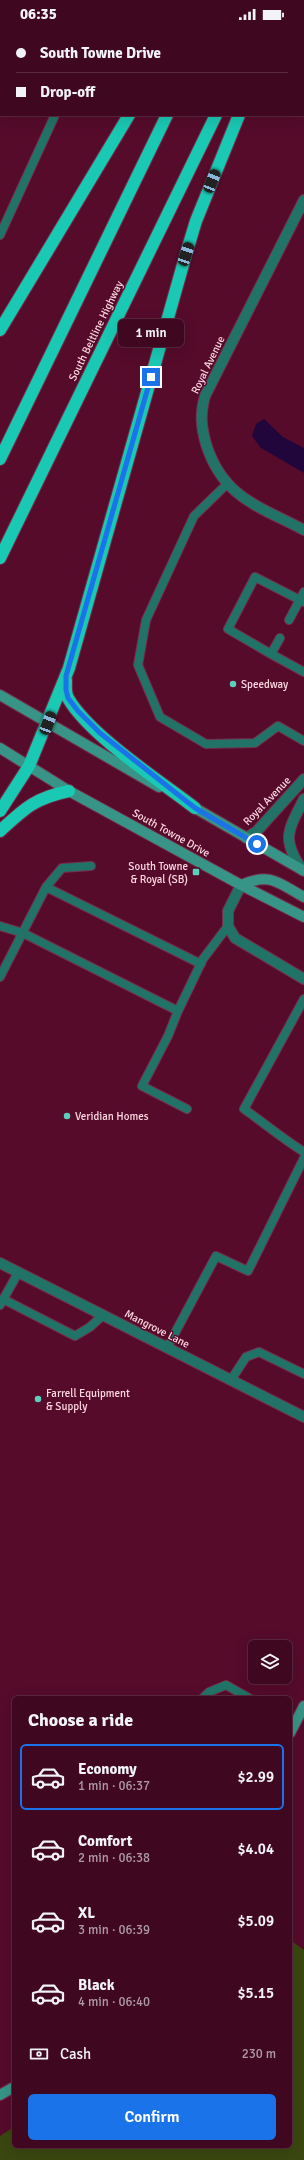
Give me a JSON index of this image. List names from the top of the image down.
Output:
{
  "streets": {
    "highway": ["South Beltline Highway"],
    "street": ["Royal Avenue", "South Towne Drive", "Mangrove Lane"]
  },
  "places": {
    "other": ["Speedway", "Veridian Homes", "Farrell Equipment & Supply"],
    "transit": ["South Towne & Royal (SB)"]
  },
  "page": {
    "status": "06:35",
    "banner": ["South Towne Drive", "Drop-off"],
    "bubble": "1 min",
    "heading": "Choose a ride",
    "list": [
      {
        "name": "Economy",
        "note": "1 min · 06:37",
        "value": "$2.99"
      },
      {
        "name": "Comfort",
        "note": "2 min · 06:38",
        "value": "$4.04"
      },
      {
        "name": "XL",
        "note": "3 min · 06:39",
        "value": "$5.09"
      },
      {
        "name": "Black",
        "note": "4 min · 06:40",
        "value": "$5.15"
      }
    ],
    "pay": ["Cash", "230 m"],
    "buttons": "Confirm"
  }
}
